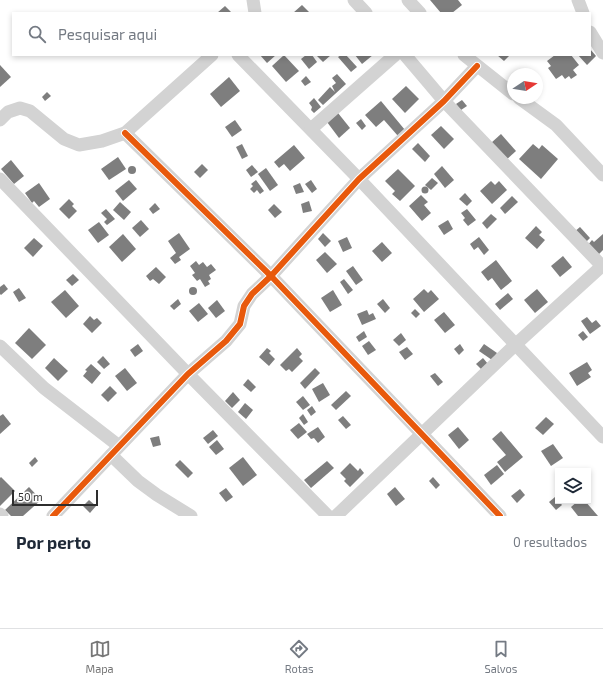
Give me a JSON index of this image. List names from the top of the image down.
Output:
{
  "scale_bar": "50 m",
  "north": "right",
  "page": {
    "search": "Pesquisar aqui",
    "scale": "50 m",
    "heading": ["Por perto", "0 resultados"],
    "nav": ["Mapa", "Rotas", "Salvos"]
  }
}
